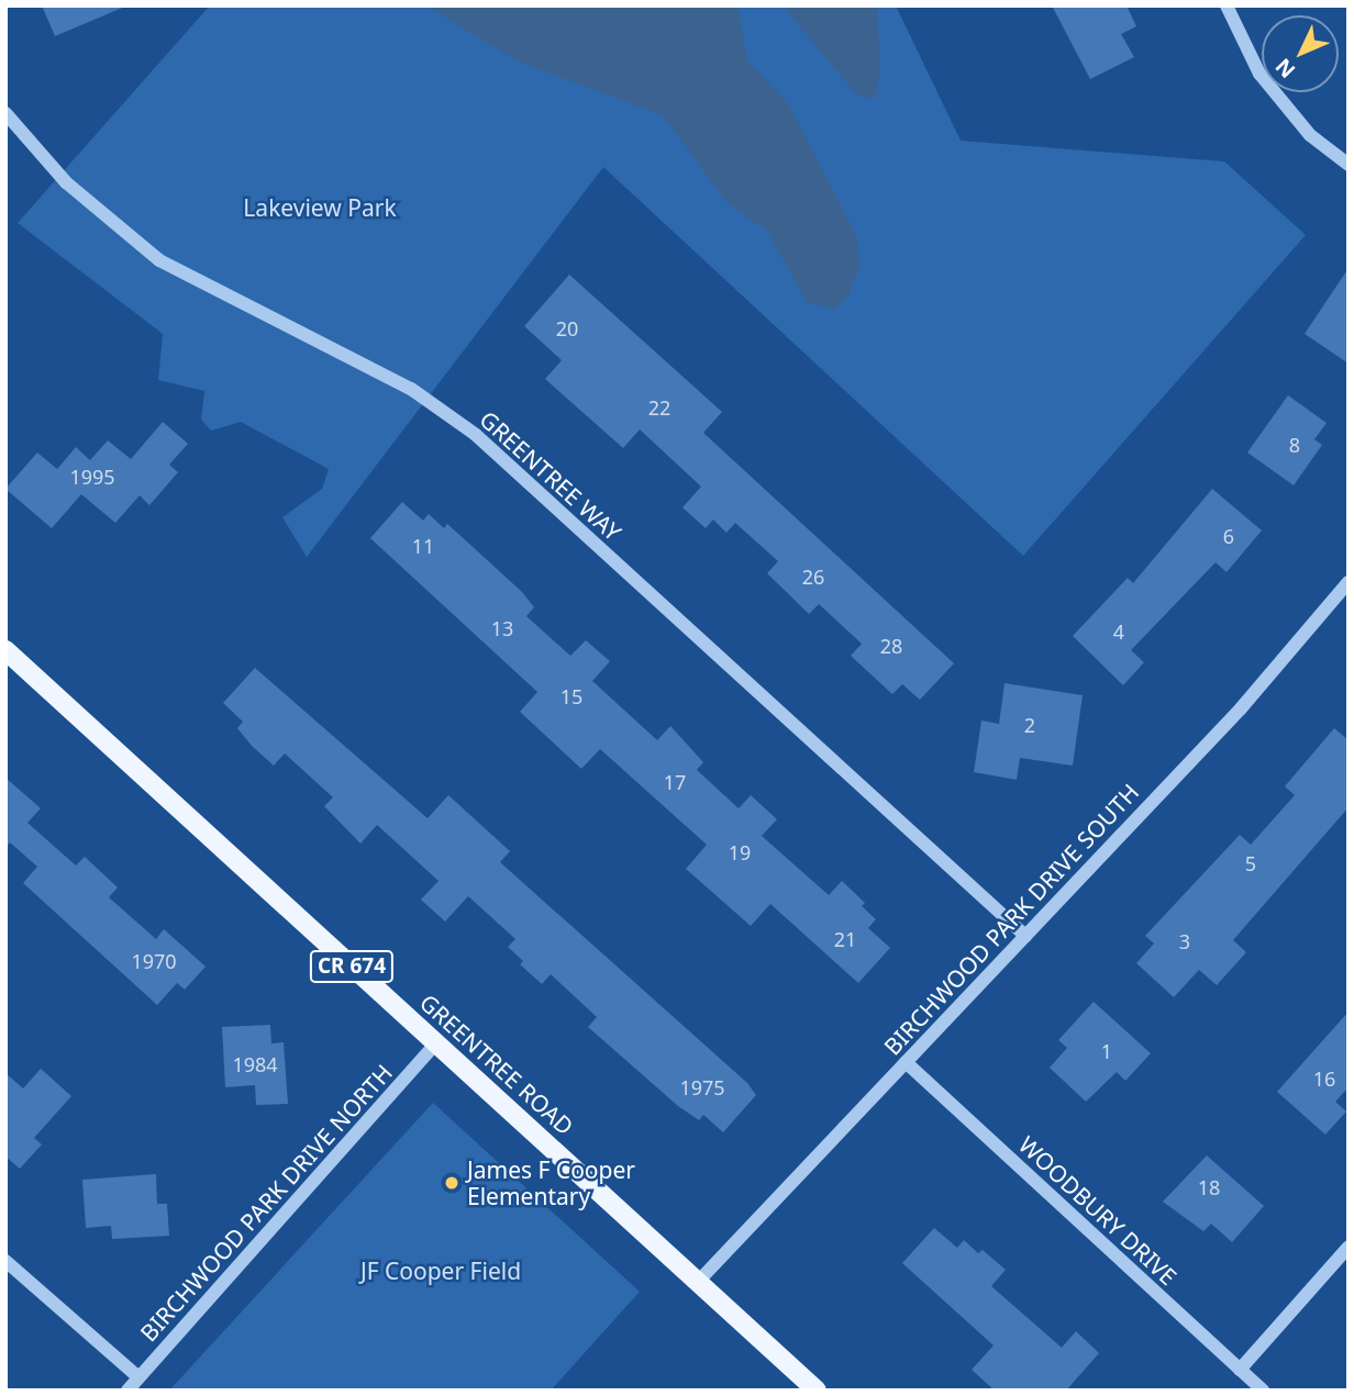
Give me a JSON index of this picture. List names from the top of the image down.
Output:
{
  "streets": {
    "main road": ["CR 674", "GREENTREE ROAD"],
    "street": [
      "GREENTREE WAY",
      "BIRCHWOOD PARK DRIVE SOUTH",
      "BIRCHWOOD PARK DRIVE NORTH",
      "WOODBURY DRIVE"
    ]
  },
  "crossings": [
    ["GREENTREE WAY", "BIRCHWOOD PARK DRIVE SOUTH"],
    ["BIRCHWOOD PARK DRIVE SOUTH", "GREENTREE ROAD"],
    ["BIRCHWOOD PARK DRIVE SOUTH", "WOODBURY DRIVE"],
    ["GREENTREE ROAD", "BIRCHWOOD PARK DRIVE NORTH"]
  ],
  "parks": ["Lakeview Park", "JF Cooper Field"],
  "places": ["James F Cooper Elementary"],
  "house_numbers": [
    "20",
    "22",
    "8",
    "1995",
    "6",
    "11",
    "26",
    "13",
    "4",
    "28",
    "15",
    "2",
    "17",
    "19",
    "5",
    "21",
    "3",
    "1970",
    "1",
    "1984",
    "16",
    "1975",
    "18"
  ],
  "north": "bottom left"
}
